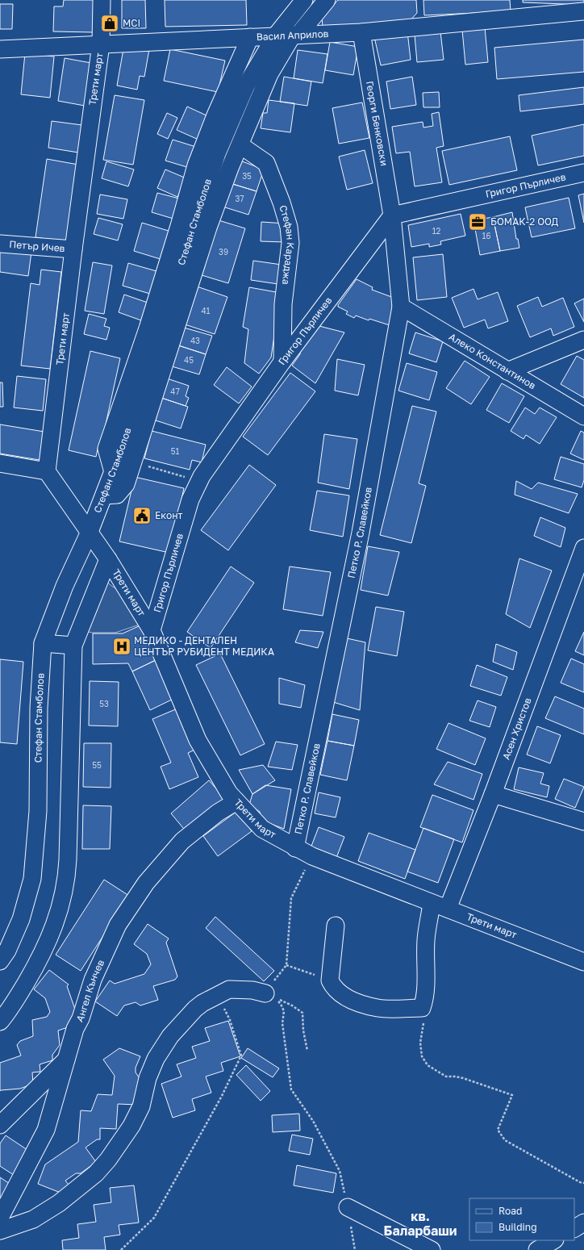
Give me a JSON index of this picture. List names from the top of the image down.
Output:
{
  "streets": {
    "street": [
      "Васил Априлов",
      "Трети март",
      "Георги Бенковски",
      "Григор Пърличев",
      "Стефан Стамболов",
      "Стефан Караджа",
      "Петър Ичев",
      "Алеко Константинов",
      "Петко Р. Славейков",
      "Асен Христов",
      "Ангел Кънчев"
    ]
  },
  "crossings": [
    ["Васил Априлов", "Трети март"],
    ["Васил Априлов", "Георги Бенковски"],
    ["Васил Априлов", "Стефан Стамболов"],
    ["Трети март", "Григор Пърличев"],
    ["Трети март", "Стефан Стамболов"],
    ["Трети март", "Петър Ичев"],
    ["Трети март", "Петко Р. Славейков"],
    ["Трети март", "Асен Христов"],
    ["Трети март", "Ангел Кънчев"],
    ["Георги Бенковски", "Григор Пърличев"],
    ["Георги Бенковски", "Петко Р. Славейков"],
    ["Григор Пърличев", "Стефан Караджа"],
    ["Григор Пърличев", "Петко Р. Славейков"],
    ["Алеко Константинов", "Петко Р. Славейков"]
  ],
  "districts": ["кв. Баларбаши"],
  "places": {
    "shop": ["MCI"],
    "office": ["БОМАК-2 ООД"],
    "public building": ["Еконт"],
    "hospital": ["МЕДИКО - ДЕНТАЛЕН ЦЕНТЪР РУБИДЕНТ МЕДИКА"]
  },
  "house_numbers": [
    "35",
    "37",
    "12",
    "16",
    "39",
    "41",
    "43",
    "45",
    "47",
    "51",
    "53",
    "55"
  ],
  "legend": ["Road", "Building"]
}
